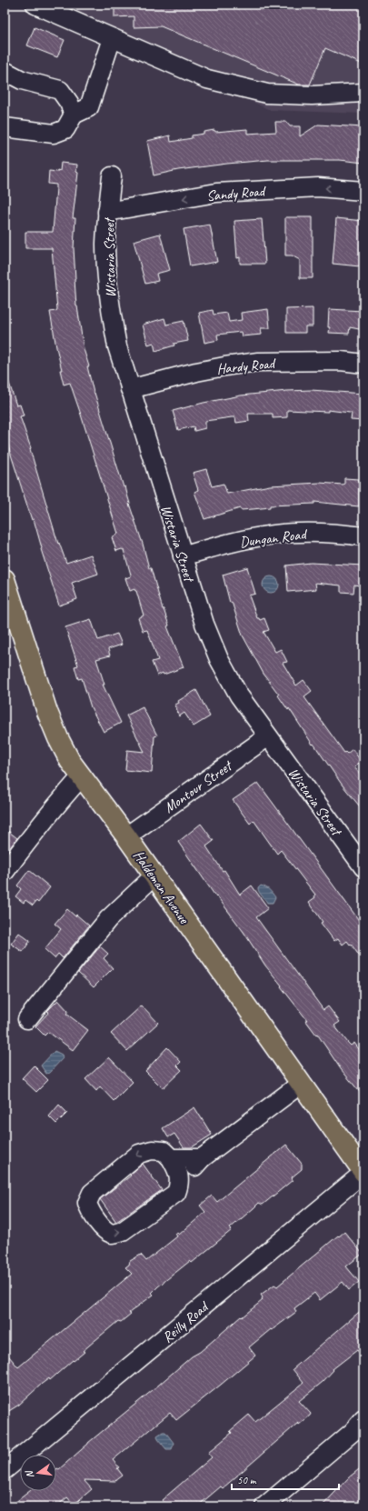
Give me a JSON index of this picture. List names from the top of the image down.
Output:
{
  "streets": {
    "main road": ["Haldeman Avenue"],
    "street": [
      "Sandy Road",
      "Wistaria Street",
      "Hardy Road",
      "Dungan Road",
      "Montour Street",
      "Reilly Road"
    ]
  },
  "crossings": [
    ["Sandy Road", "Wistaria Street"],
    ["Wistaria Street", "Hardy Road"],
    ["Wistaria Street", "Dungan Road"],
    ["Wistaria Street", "Montour Street"],
    ["Montour Street", "Haldeman Avenue"],
    ["Haldeman Avenue", "Reilly Road"]
  ],
  "scale_bar": "50 m",
  "north": "left"
}
